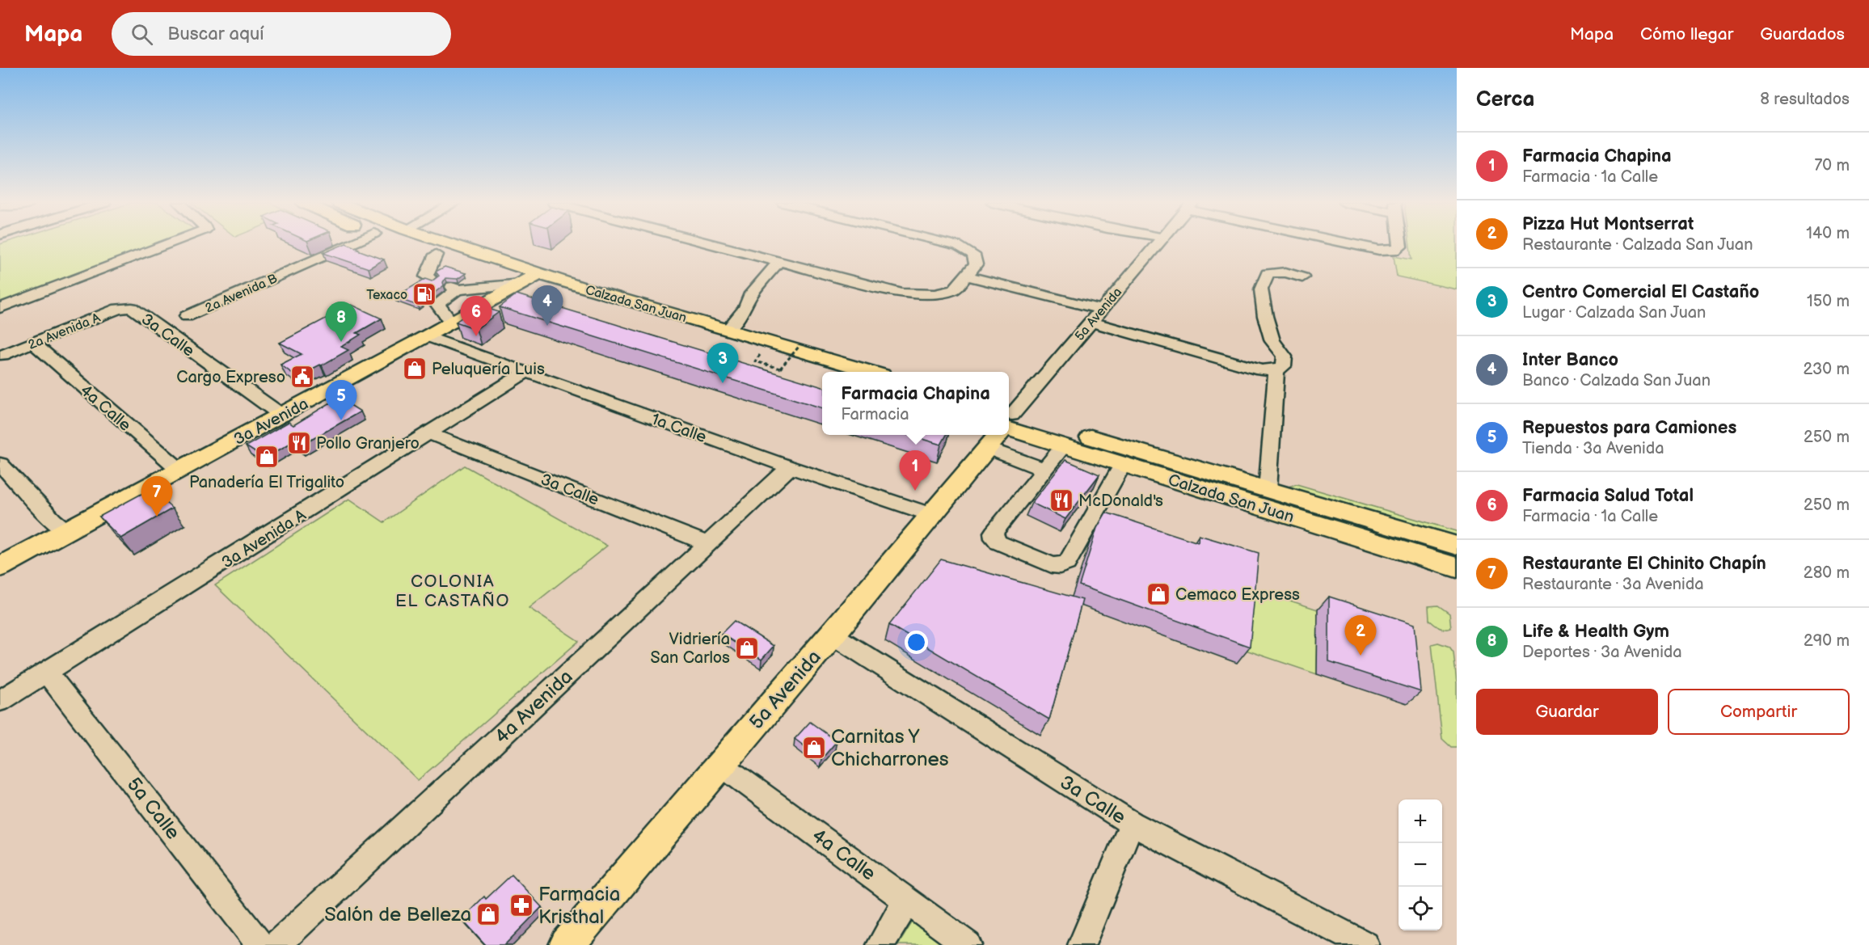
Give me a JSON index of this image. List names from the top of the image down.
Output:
{
  "streets": {
    "main road": ["Calzada San Juan", "5a Avenida", "3a Avenida"],
    "street": [
      "2a Avenida B",
      "2a Avenida A",
      "3a Calle",
      "4a Calle",
      "1a Calle",
      "3a Avenida A",
      "4a Avenida",
      "5a Calle"
    ]
  },
  "crossings": [
    ["Calzada San Juan", "3a Avenida"],
    ["5a Avenida", "3a Calle"],
    ["5a Avenida", "4a Calle"],
    ["5a Avenida", "1a Calle"],
    ["2a Avenida A", "3a Calle"],
    ["2a Avenida A", "4a Calle"],
    ["3a Calle", "3a Avenida"],
    ["3a Calle", "3a Avenida A"],
    ["3a Calle", "4a Avenida"],
    ["4a Calle", "3a Avenida"],
    ["3a Avenida", "1a Calle"],
    ["1a Calle", "3a Avenida A"],
    ["1a Calle", "4a Avenida"],
    ["3a Avenida A", "5a Calle"]
  ],
  "districts": ["COLONIA EL CASTAÑO"],
  "places": {
    "fuel station": ["Texaco"],
    "shop": [
      "Peluquería Luis",
      "Panadería El Trigalito",
      "Cemaco Express",
      "Vidriería San Carlos",
      "Carnitas Y Chicharrones",
      "Salón de Belleza"
    ],
    "public building": ["Cargo Expreso"],
    "restaurant": ["Pollo Granjero", "McDonald's"],
    "pharmacy": ["Farmacia Kristhal"]
  },
  "page": {
    "header": "Mapa",
    "search": "Buscar aquí",
    "nav": ["Mapa", "Cómo llegar", "Guardados"],
    "heading": ["Cerca", "8 resultados"],
    "list": [
      {
        "mark": "1",
        "name": "Farmacia Chapina",
        "note": "Farmacia · 1a Calle",
        "value": "70 m"
      },
      {
        "mark": "2",
        "name": "Pizza Hut Montserrat",
        "note": "Restaurante · Calzada San Juan",
        "value": "140 m"
      },
      {
        "mark": "3",
        "name": "Centro Comercial El Castaño",
        "note": "Lugar · Calzada San Juan",
        "value": "150 m"
      },
      {
        "mark": "4",
        "name": "Inter Banco",
        "note": "Banco · Calzada San Juan",
        "value": "230 m"
      },
      {
        "mark": "5",
        "name": "Repuestos para Camiones",
        "note": "Tienda · 3a Avenida",
        "value": "250 m"
      },
      {
        "mark": "6",
        "name": "Farmacia Salud Total",
        "note": "Farmacia · 1a Calle",
        "value": "250 m"
      },
      {
        "mark": "7",
        "name": "Restaurante El Chinito Chapín",
        "note": "Restaurante · 3a Avenida",
        "value": "280 m"
      },
      {
        "mark": "8",
        "name": "Life & Health Gym",
        "note": "Deportes · 3a Avenida",
        "value": "290 m"
      }
    ],
    "pins": [
      "4",
      "6",
      "8",
      "3",
      "5",
      "1",
      "7",
      "2"
    ],
    "popup": ["Farmacia Chapina", "Farmacia"],
    "buttons": ["Guardar", "Compartir"],
    "map_buttons": ["+", "−"]
  }
}
